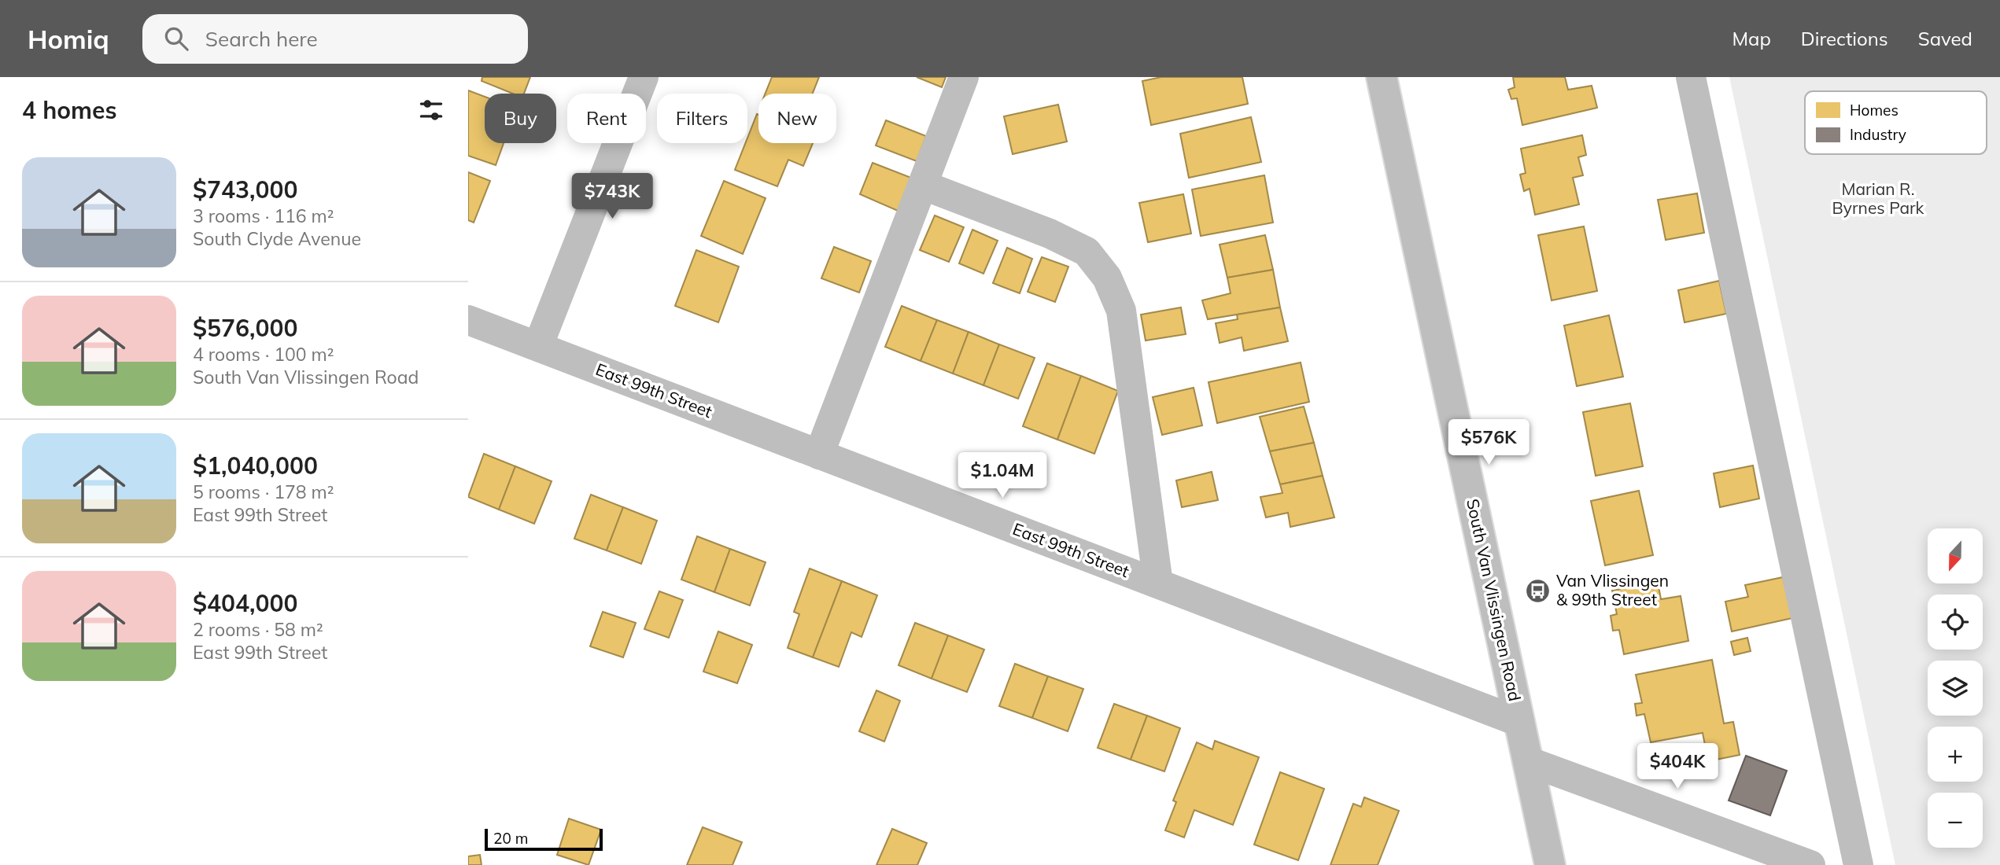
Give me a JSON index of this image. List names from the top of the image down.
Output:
{
  "streets": {
    "street": ["East 99th Street", "South Van Vlissingen Road"]
  },
  "crossings": [
    ["East 99th Street", "South Van Vlissingen Road"]
  ],
  "parks": ["Marian R. Byrnes Park"],
  "places": {
    "bus stop": ["Van Vlissingen & 99th Street"]
  },
  "legend": ["Homes", "Industry"],
  "scale_bar": "20 m",
  "north": "bottom",
  "page": {
    "header": "Homiq",
    "search": "Search here",
    "nav": ["Map", "Directions", "Saved"],
    "heading": "4 homes",
    "chip": [
      "Buy",
      "Rent",
      "Filters",
      "New"
    ],
    "list": [
      {
        "name": "$743,000",
        "note": "3 rooms · 116 m² · South Clyde Avenue"
      },
      {
        "name": "$576,000",
        "note": "4 rooms · 100 m² · South Van Vlissingen Road"
      },
      {
        "name": "$1,040,000",
        "note": "5 rooms · 178 m² · East 99th Street"
      },
      {
        "name": "$404,000",
        "note": "2 rooms · 58 m² · East 99th Street"
      }
    ],
    "price": [
      "$743K",
      "$576K",
      "$1.04M",
      "$404K"
    ],
    "map_buttons": ["+", "−"],
    "scale": "20 m"
  }
}
